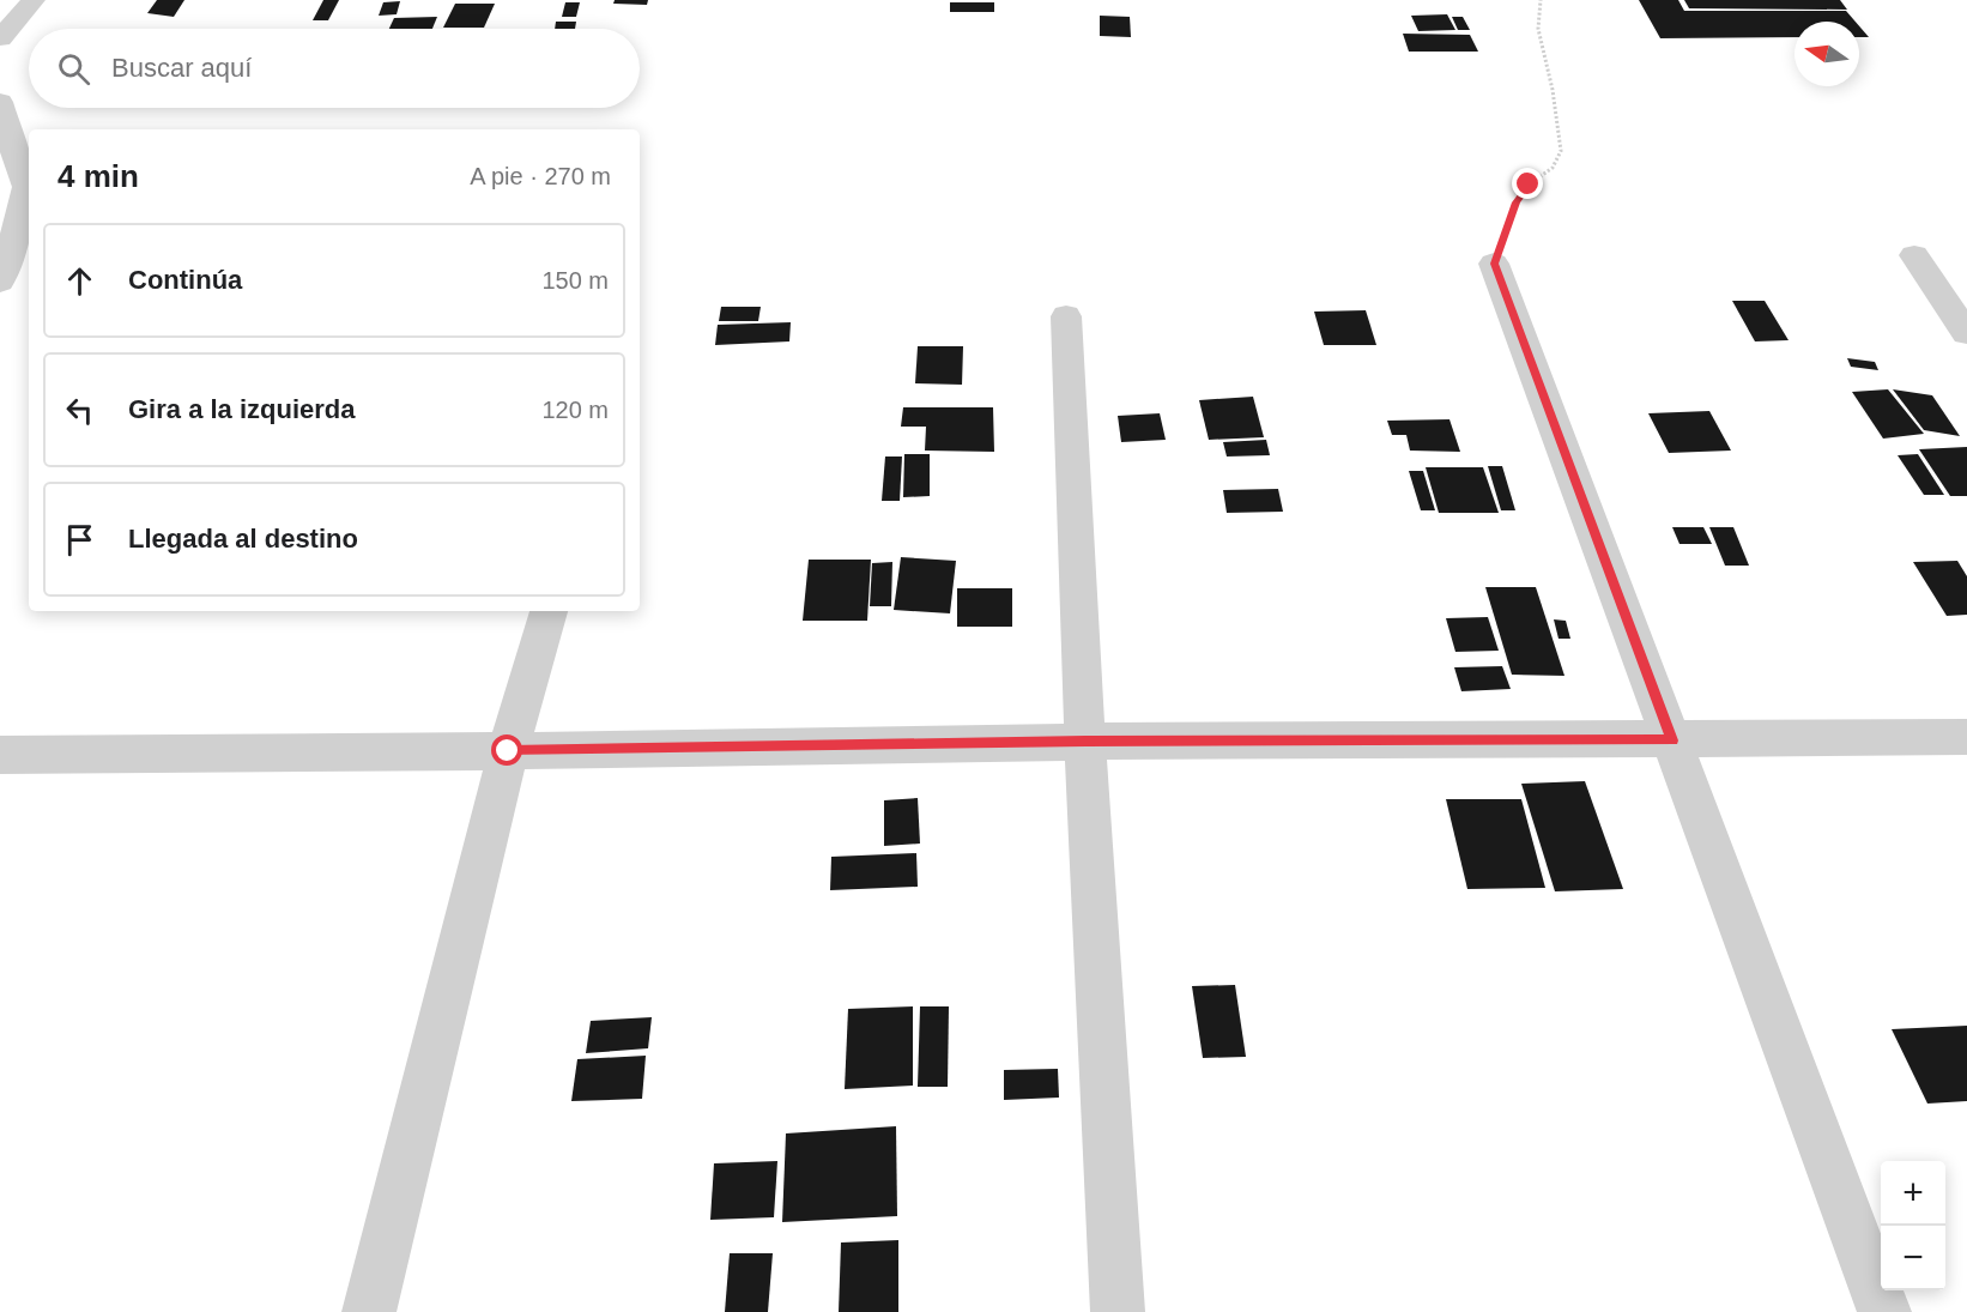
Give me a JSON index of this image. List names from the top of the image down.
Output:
{
  "north": "left",
  "page": {
    "search": "Buscar aquí",
    "heading": ["4 min", "A pie · 270 m"],
    "list": [
      ["Continúa", "150 m"],
      ["Gira a la izquierda", "120 m"],
      "Llegada al destino"
    ],
    "map_buttons": ["+", "−"]
  }
}
